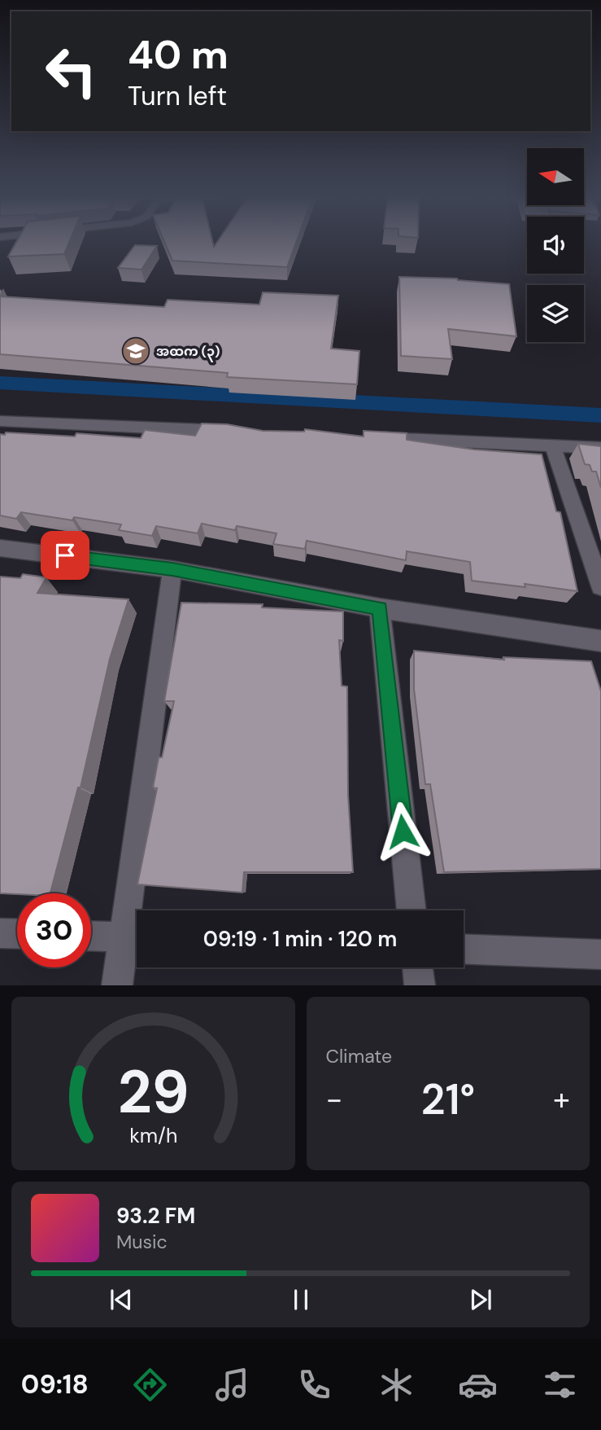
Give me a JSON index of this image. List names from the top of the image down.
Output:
{
  "places": {
    "school or university": ["အထက (၃)"]
  },
  "north": "left",
  "page": {
    "turn": ["40 m", "Turn left"],
    "limit": "30",
    "trip": "09:19 · 1 min · 120 m",
    "tile": "Climate",
    "heat": ["−", "21°", "+"],
    "song": ["93.2 FM", "Music"],
    "tabs": "09:18",
    "gauge": ["29", "km/h"]
  }
}
